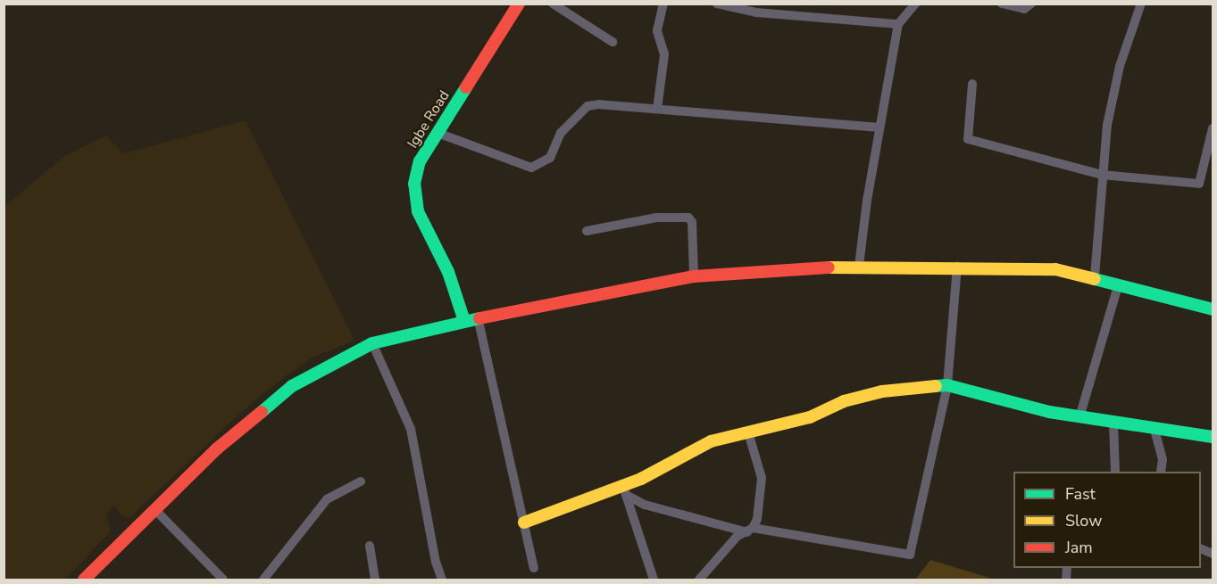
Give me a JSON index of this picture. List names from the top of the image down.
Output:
{
  "streets": {
    "main road": ["Igbe Road"]
  },
  "legend": ["Fast", "Slow", "Jam"]
}
